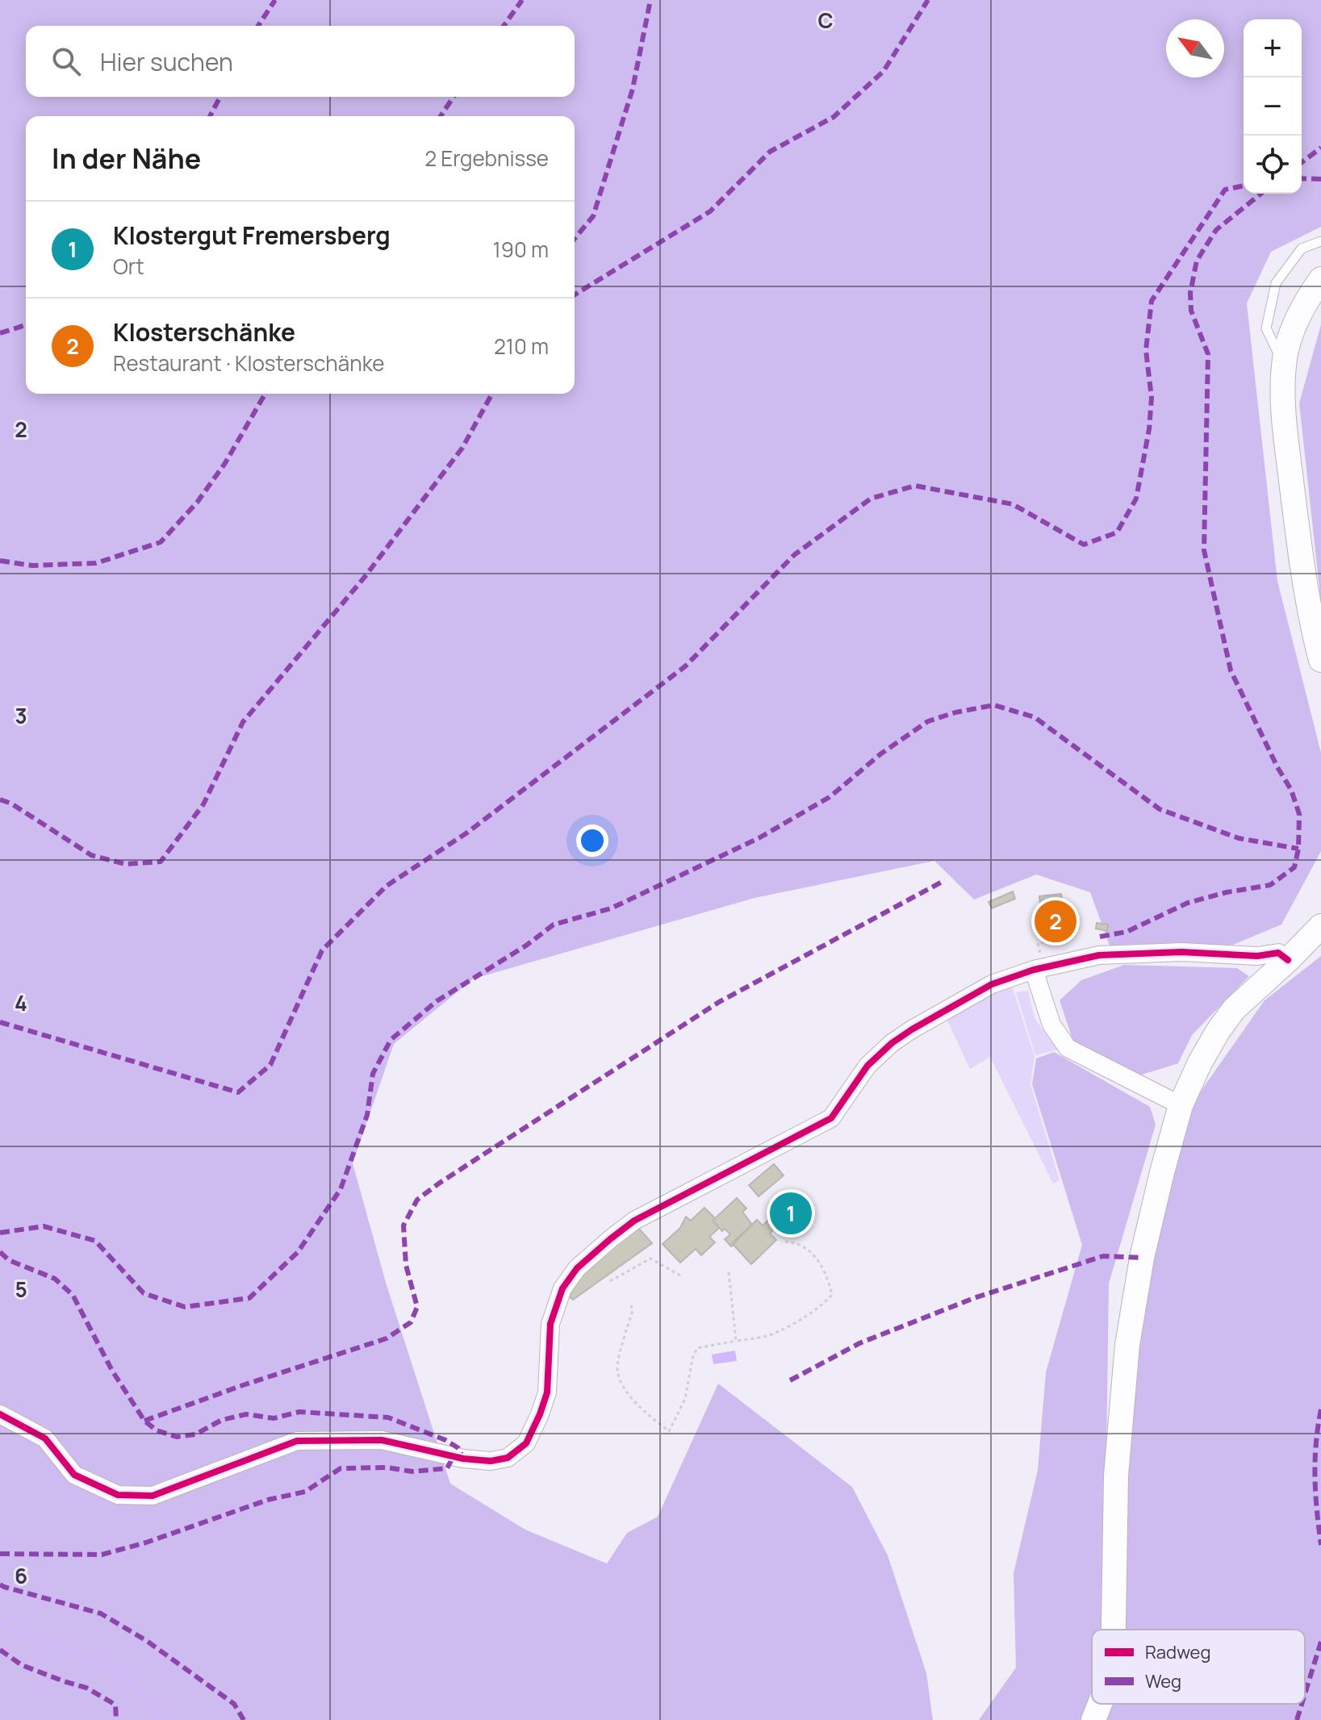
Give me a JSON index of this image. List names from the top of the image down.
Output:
{
  "legend": ["Radweg", "Weg"],
  "north": "top left",
  "page": {
    "map_buttons": ["+", "−"],
    "search": "Hier suchen",
    "heading": ["In der Nähe", "2 Ergebnisse"],
    "list": [
      {
        "mark": "1",
        "name": "Klostergut Fremersberg",
        "note": "Ort",
        "value": "190 m"
      },
      {
        "mark": "2",
        "name": "Klosterschänke",
        "note": "Restaurant · Klosterschänke",
        "value": "210 m"
      }
    ],
    "pins": ["2", "1"]
  },
  "grid": {
    "columns": ["C"],
    "rows": [
      "2",
      "3",
      "4",
      "5",
      "6"
    ]
  }
}
